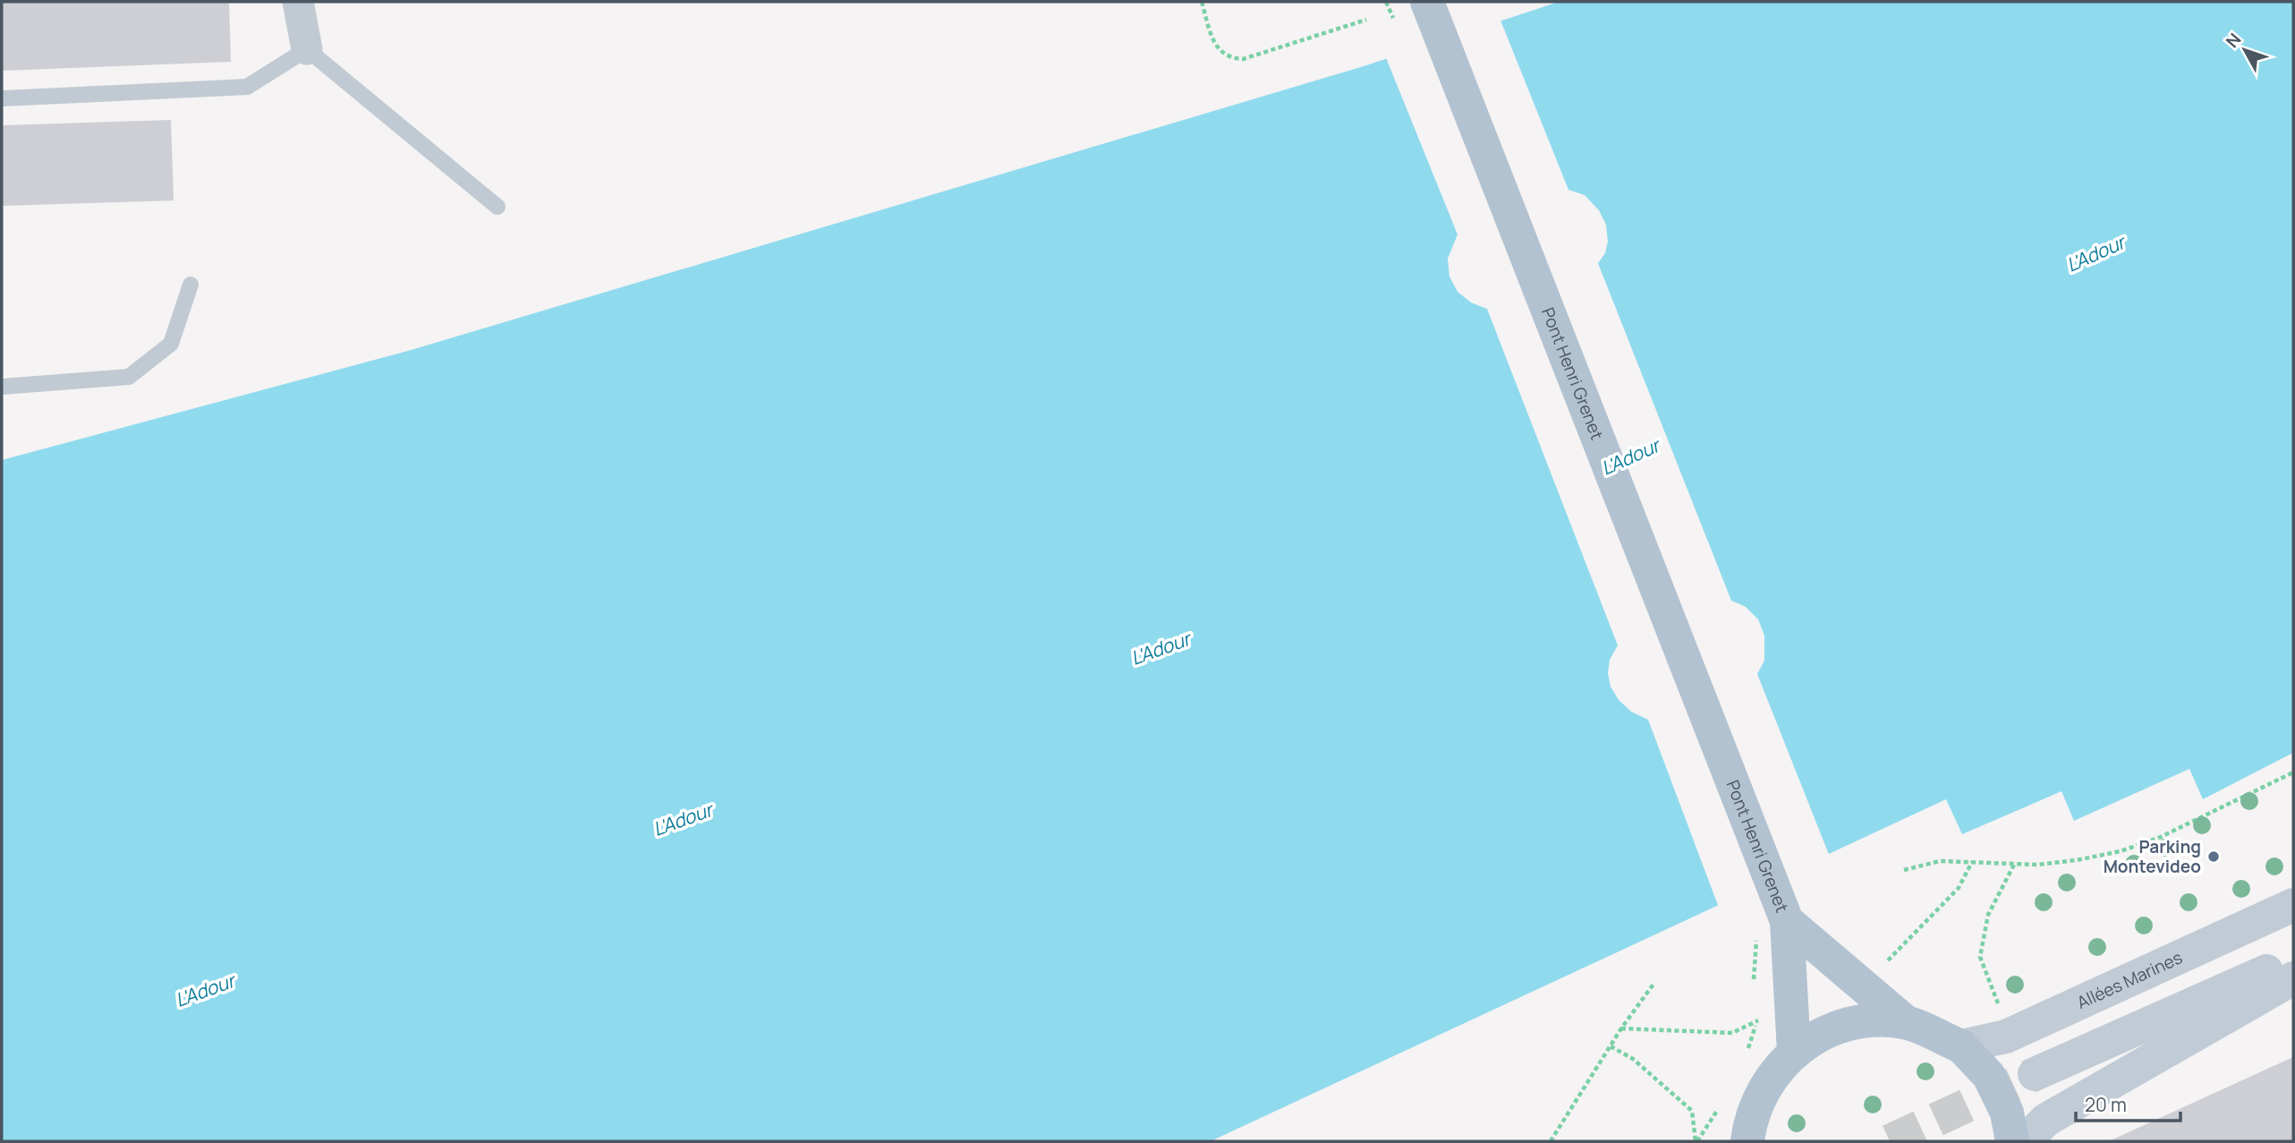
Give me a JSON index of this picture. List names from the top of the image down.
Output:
{
  "streets": {
    "main road": ["Pont Henri Grenet", "Allées Marines"]
  },
  "water": ["L'Adour"],
  "places": ["Parking Montevideo"],
  "scale_bar": "20 m",
  "north": "top left"
}
